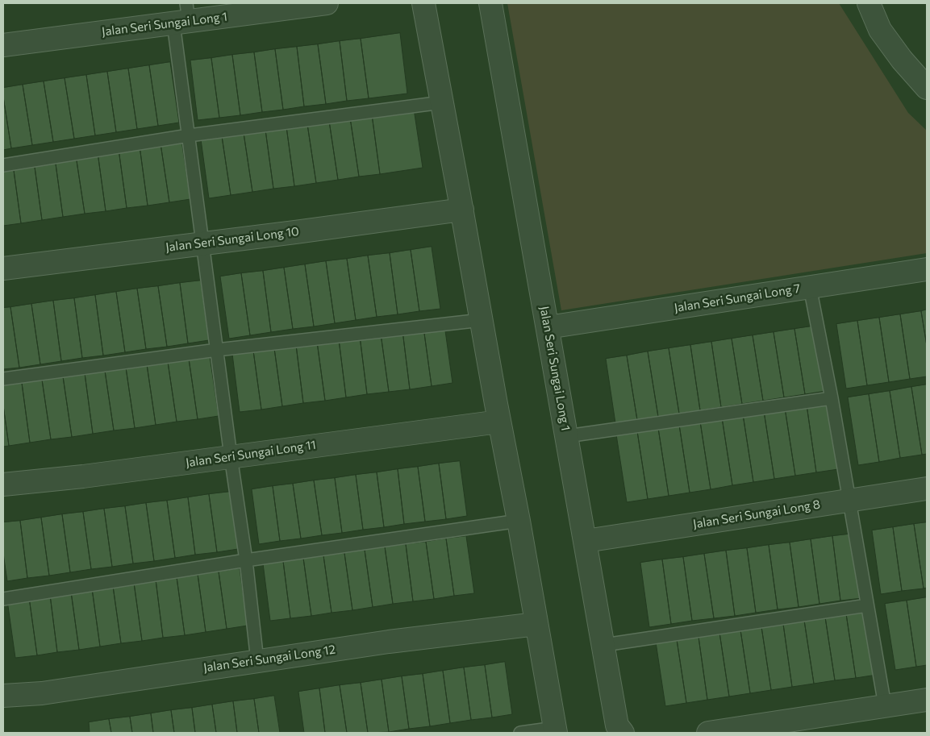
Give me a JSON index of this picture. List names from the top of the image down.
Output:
{
  "streets": {
    "street": [
      "Jalan Seri Sungai Long 1",
      "Jalan Seri Sungai Long 10",
      "Jalan Seri Sungai Long 7",
      "Jalan Seri Sungai Long 11",
      "Jalan Seri Sungai Long 8",
      "Jalan Seri Sungai Long 12"
    ]
  },
  "crossings": [
    ["Jalan Seri Sungai Long 1", "Jalan Seri Sungai Long 7"],
    ["Jalan Seri Sungai Long 1", "Jalan Seri Sungai Long 8"]
  ]
}
